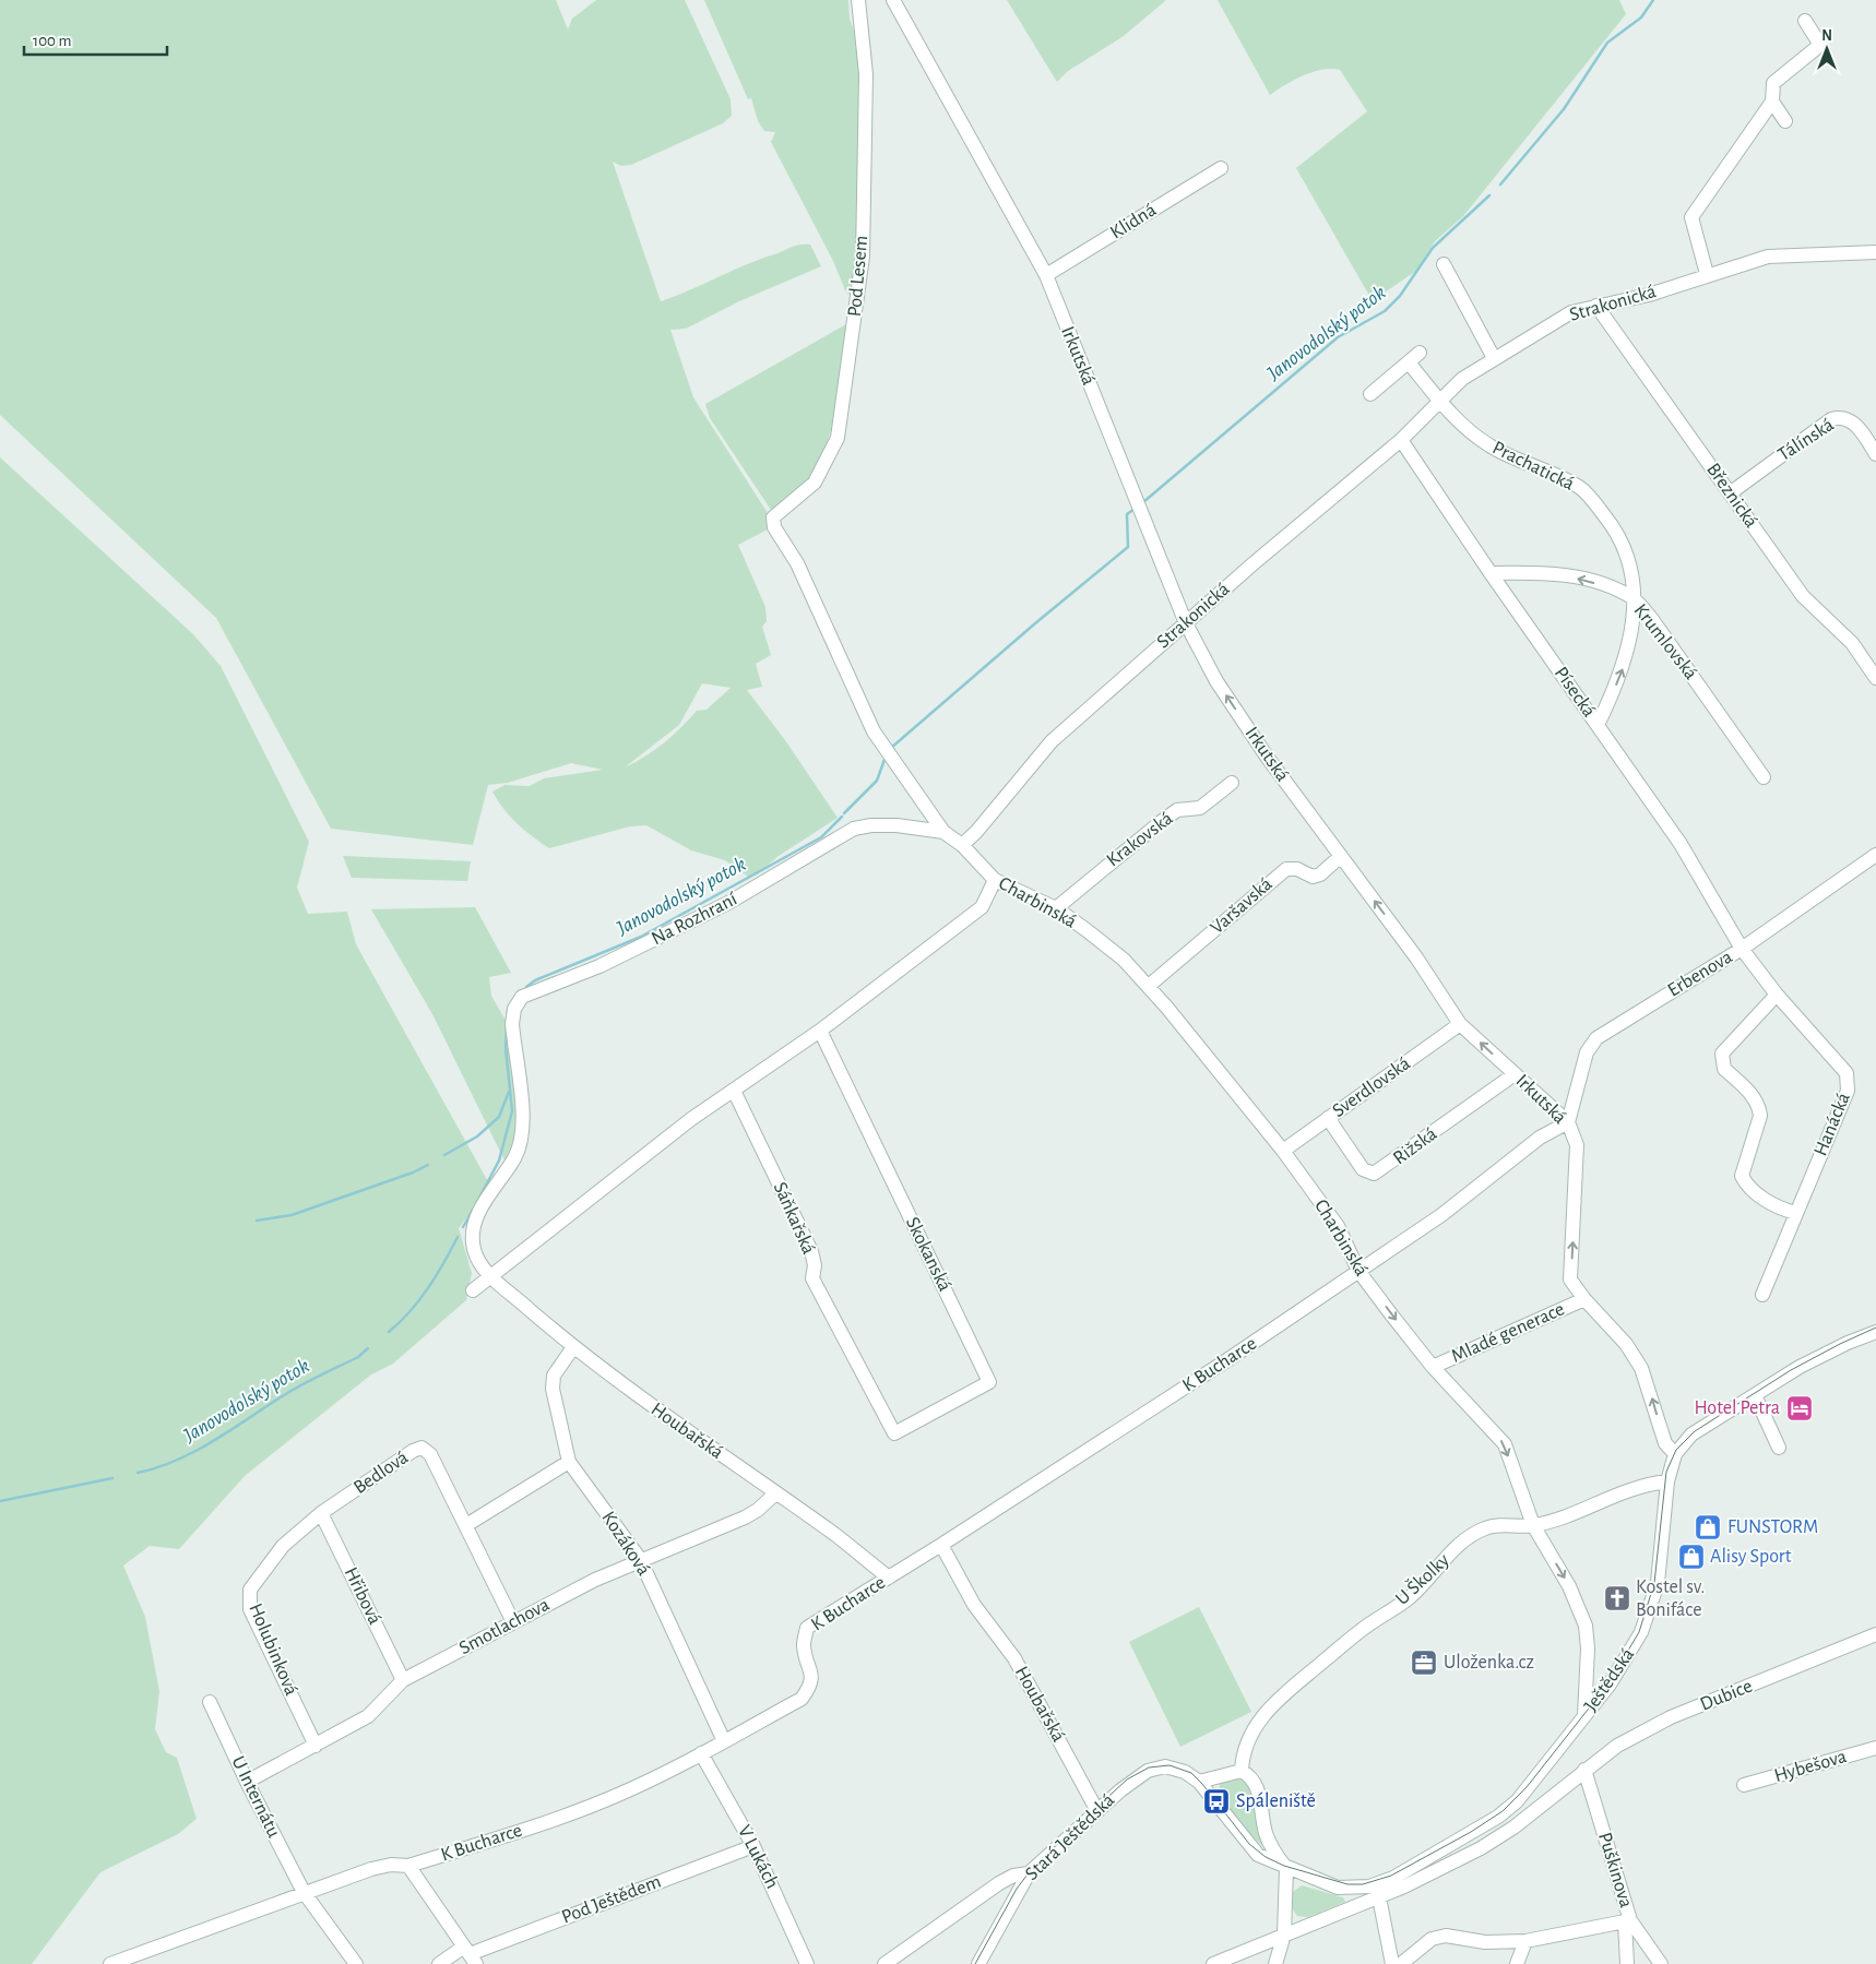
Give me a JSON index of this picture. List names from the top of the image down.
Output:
{
  "streets": {
    "street": [
      "Klidná",
      "Pod Lesem",
      "Strakonická",
      "Irkutská",
      "Tálínská",
      "Prachatická",
      "Březnická",
      "Krumlovská",
      "Písecká",
      "Krakovská",
      "Charbinská",
      "Varšavská",
      "Na Rozhraní",
      "Erbenova",
      "Sverdlovská",
      "Hanácká",
      "Rižská",
      "Sáňkařská",
      "Skokanská",
      "Mladé generace",
      "K Bucharce",
      "Houbařská",
      "Bedlová",
      "Kozáková",
      "U Školky",
      "Hřibová",
      "Smotlachova",
      "Holubinková",
      "Ještědská",
      "Dubice",
      "Hybešova",
      "U Internátu",
      "Stará Ještědská",
      "V Lukách",
      "Puškinova",
      "Pod Ještědem"
    ]
  },
  "crossings": [
    ["Klidná", "Irkutská"],
    ["Pod Lesem", "Na Rozhraní"],
    ["Strakonická", "Irkutská"],
    ["Strakonická", "Prachatická"],
    ["Strakonická", "Březnická"],
    ["Strakonická", "Písecká"],
    ["Strakonická", "Charbinská"],
    ["Strakonická", "Na Rozhraní"],
    ["Irkutská", "Varšavská"],
    ["Irkutská", "Erbenova"],
    ["Irkutská", "Sverdlovská"],
    ["Irkutská", "Rižská"],
    ["Irkutská", "Mladé generace"],
    ["Irkutská", "K Bucharce"],
    ["Irkutská", "Ještědská"],
    ["Tálínská", "Březnická"],
    ["Prachatická", "Krumlovská"],
    ["Prachatická", "Písecká"],
    ["Krumlovská", "Písecká"],
    ["Písecká", "Erbenova"],
    ["Písecká", "Hanácká"],
    ["Krakovská", "Charbinská"],
    ["Charbinská", "Varšavská"],
    ["Charbinská", "Na Rozhraní"],
    ["Charbinská", "Sverdlovská"],
    ["Charbinská", "Mladé generace"],
    ["Charbinská", "K Bucharce"],
    ["Charbinská", "U Školky"],
    ["Charbinská", "Ještědská"],
    ["Na Rozhraní", "Houbařská"],
    ["Erbenova", "Hanácká"],
    ["Erbenova", "K Bucharce"],
    ["Sverdlovská", "Rižská"],
    ["Sáňkařská", "Skokanská"],
    ["K Bucharce", "Houbařská"],
    ["K Bucharce", "Kozáková"],
    ["K Bucharce", "U Internátu"],
    ["K Bucharce", "V Lukách"],
    ["Houbařská", "Kozáková"],
    ["Houbařská", "Smotlachova"],
    ["Houbařská", "Stará Ještědská"],
    ["Bedlová", "Hřibová"],
    ["Bedlová", "Smotlachova"],
    ["Bedlová", "Holubinková"],
    ["Kozáková", "Smotlachova"],
    ["U Školky", "Ještědská"],
    ["Hřibová", "Smotlachova"],
    ["Hřibová", "Holubinková"],
    ["Smotlachova", "Holubinková"],
    ["Smotlachova", "U Internátu"],
    ["Ještědská", "Stará Ještědská"],
    ["Dubice", "Puškinova"],
    ["V Lukách", "Pod Ještědem"]
  ],
  "one_way": ["Irkutská", "Krumlovská", "Charbinská"],
  "water": ["Janovodolský potok"],
  "places": {
    "hotel": ["Hotel Petra"],
    "shop": ["FUNSTORM", "Alisy Sport"],
    "church": ["Kostel sv. Bonifáce"],
    "office": ["Uloženka.cz"],
    "bus stop": ["Spáleniště"]
  },
  "scale_bar": "100 m",
  "north": "top"
}
